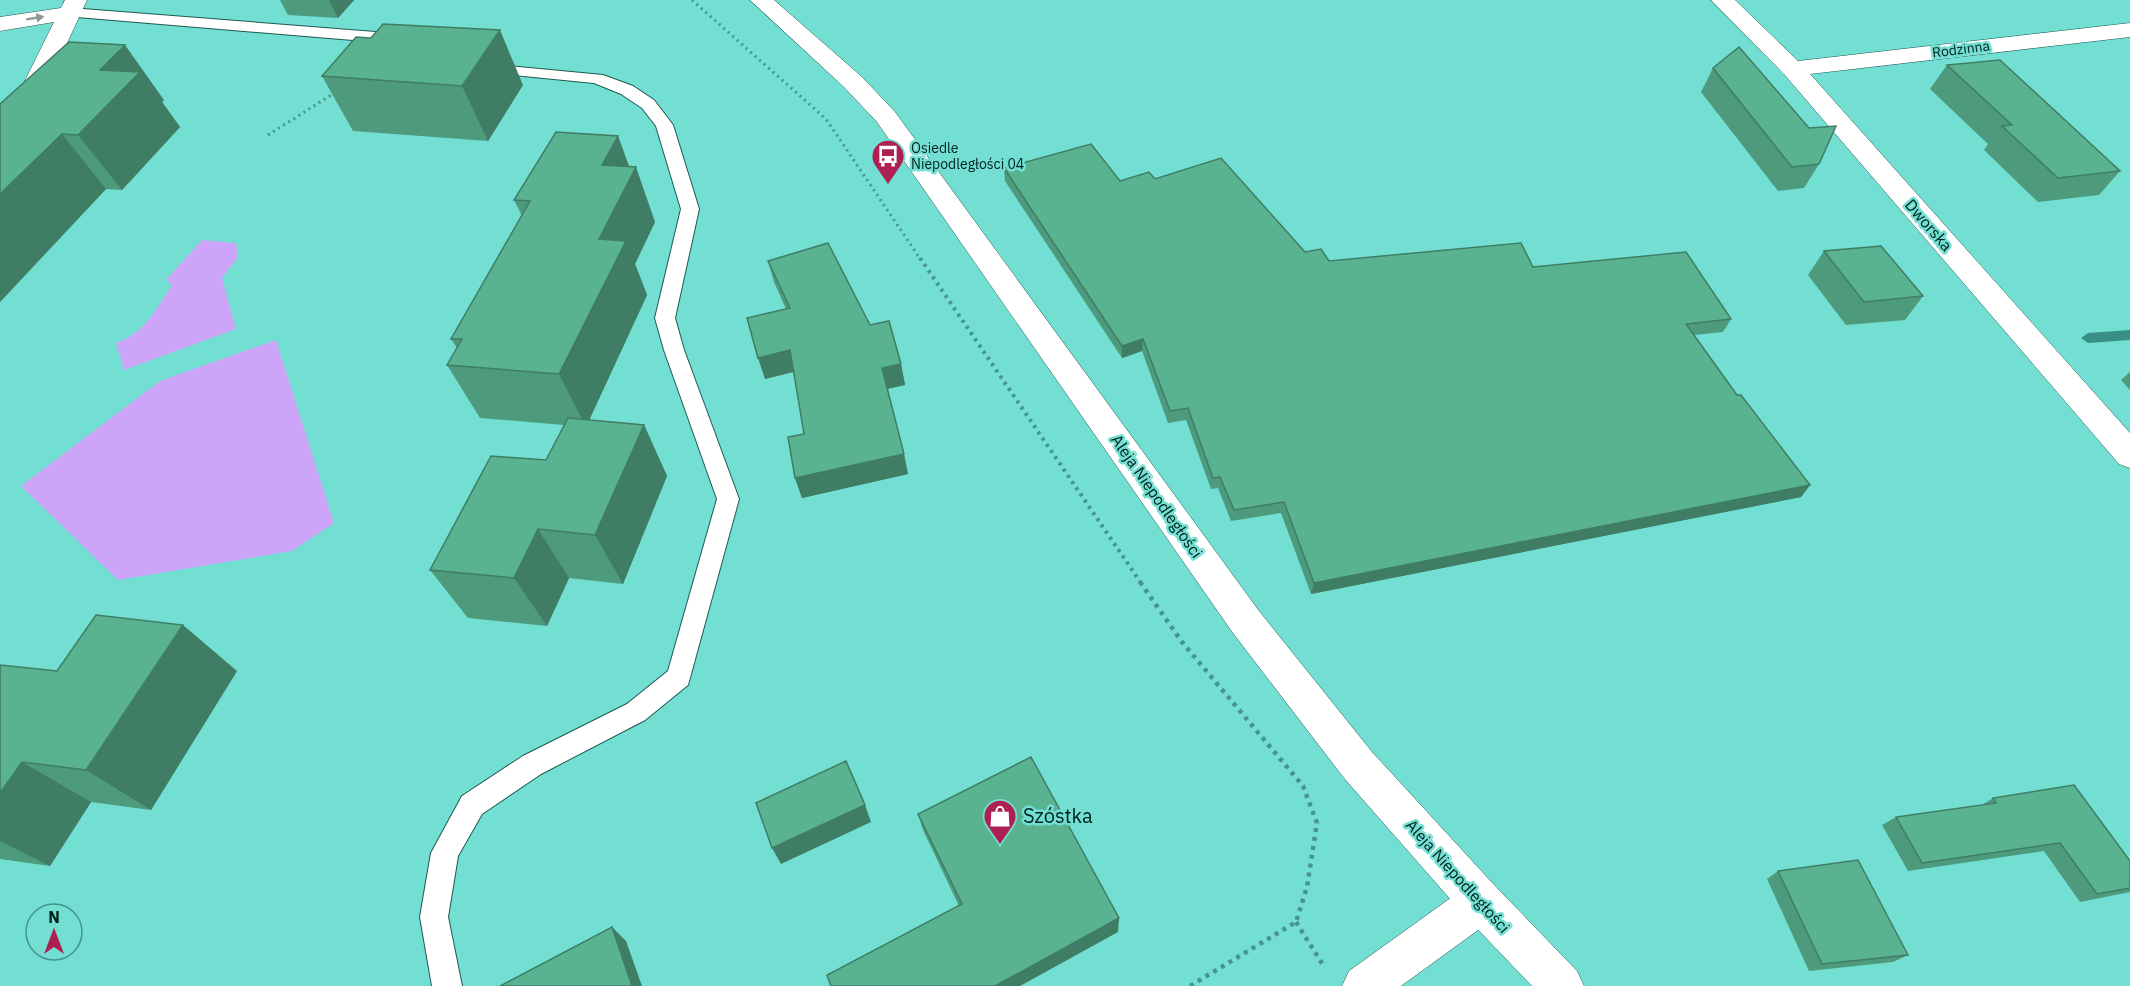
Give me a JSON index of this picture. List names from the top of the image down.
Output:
{
  "streets": {
    "street": ["Rodzinna", "Dworska", "Aleja Niepodległości"]
  },
  "crossings": [
    ["Rodzinna", "Dworska"]
  ],
  "places": {
    "bus stop": ["Osiedle Niepodległości 04"],
    "shop": ["Szóstka"]
  },
  "north": "top"
}
